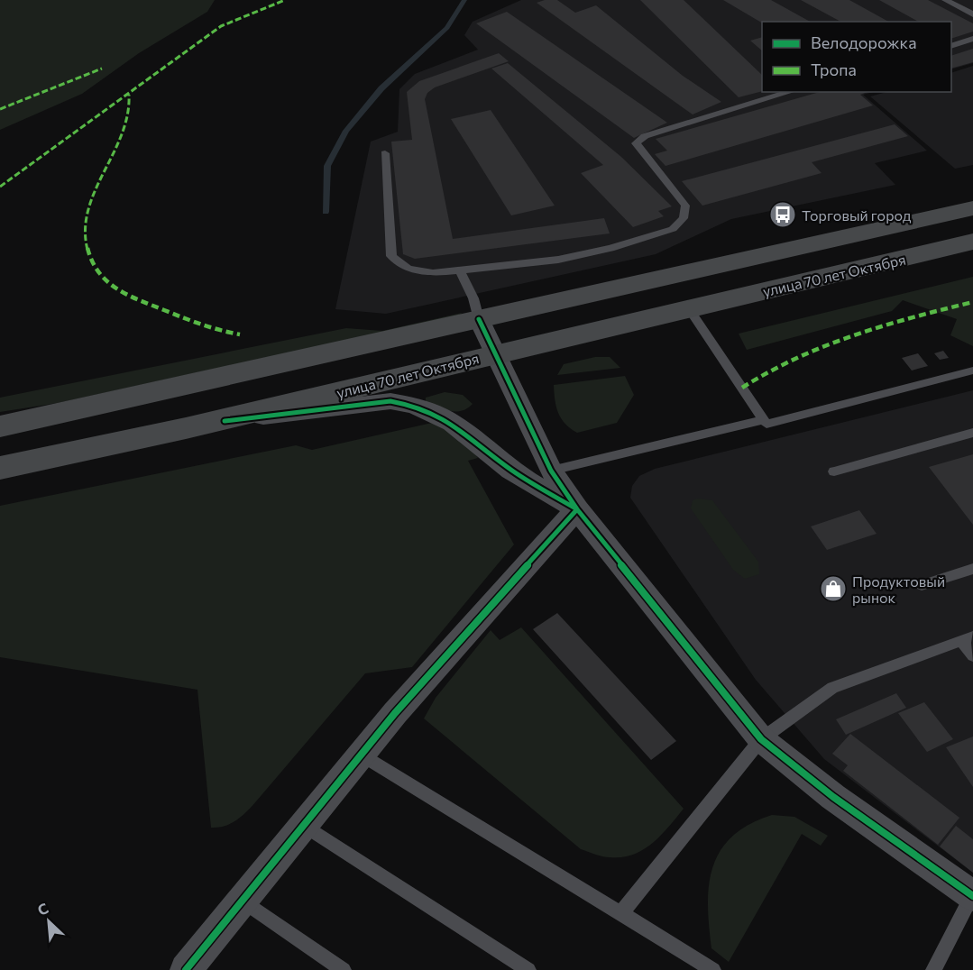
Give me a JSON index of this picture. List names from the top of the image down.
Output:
{
  "streets": {
    "main road": ["улица 70 лет Октября"]
  },
  "places": {
    "bus stop": ["Торговый город"],
    "shop": ["Продуктовый рынок"]
  },
  "legend": ["Велодорожка", "Тропа"],
  "north": "top left"
}
